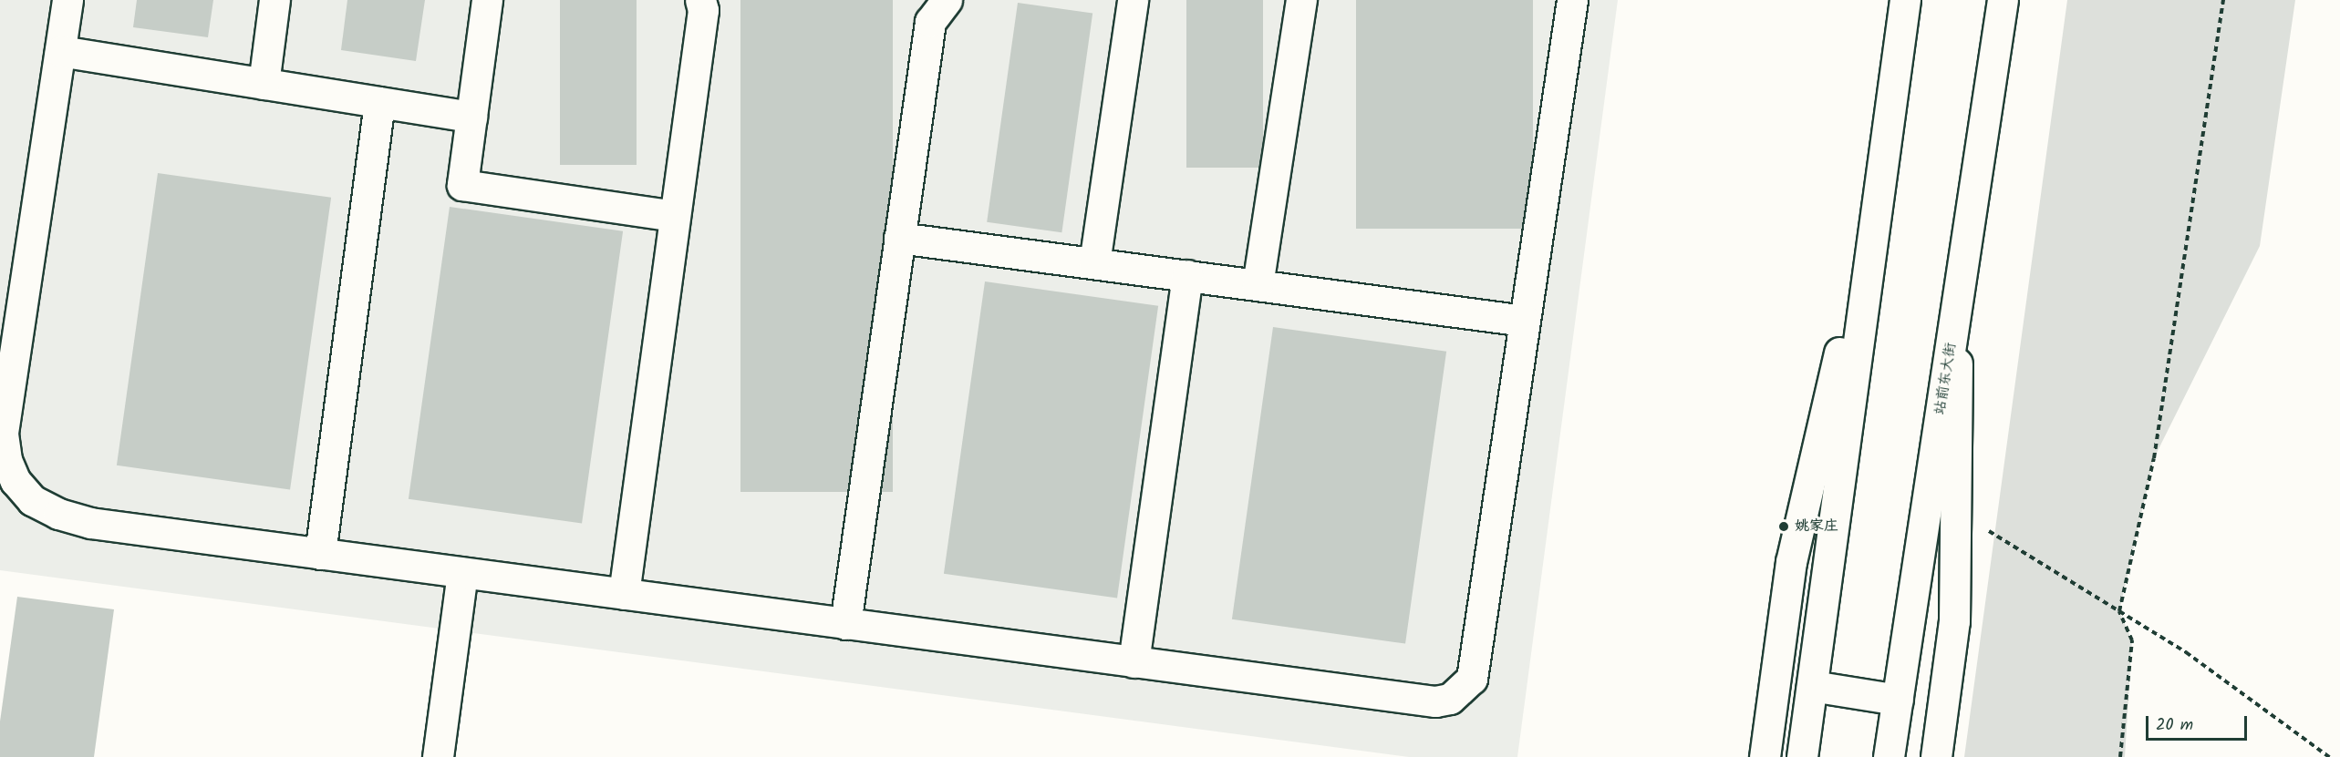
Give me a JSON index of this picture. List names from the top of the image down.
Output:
{
  "streets": {
    "street": ["站前东大街"]
  },
  "places": ["姚家庄"],
  "scale_bar": "20 m"
}
